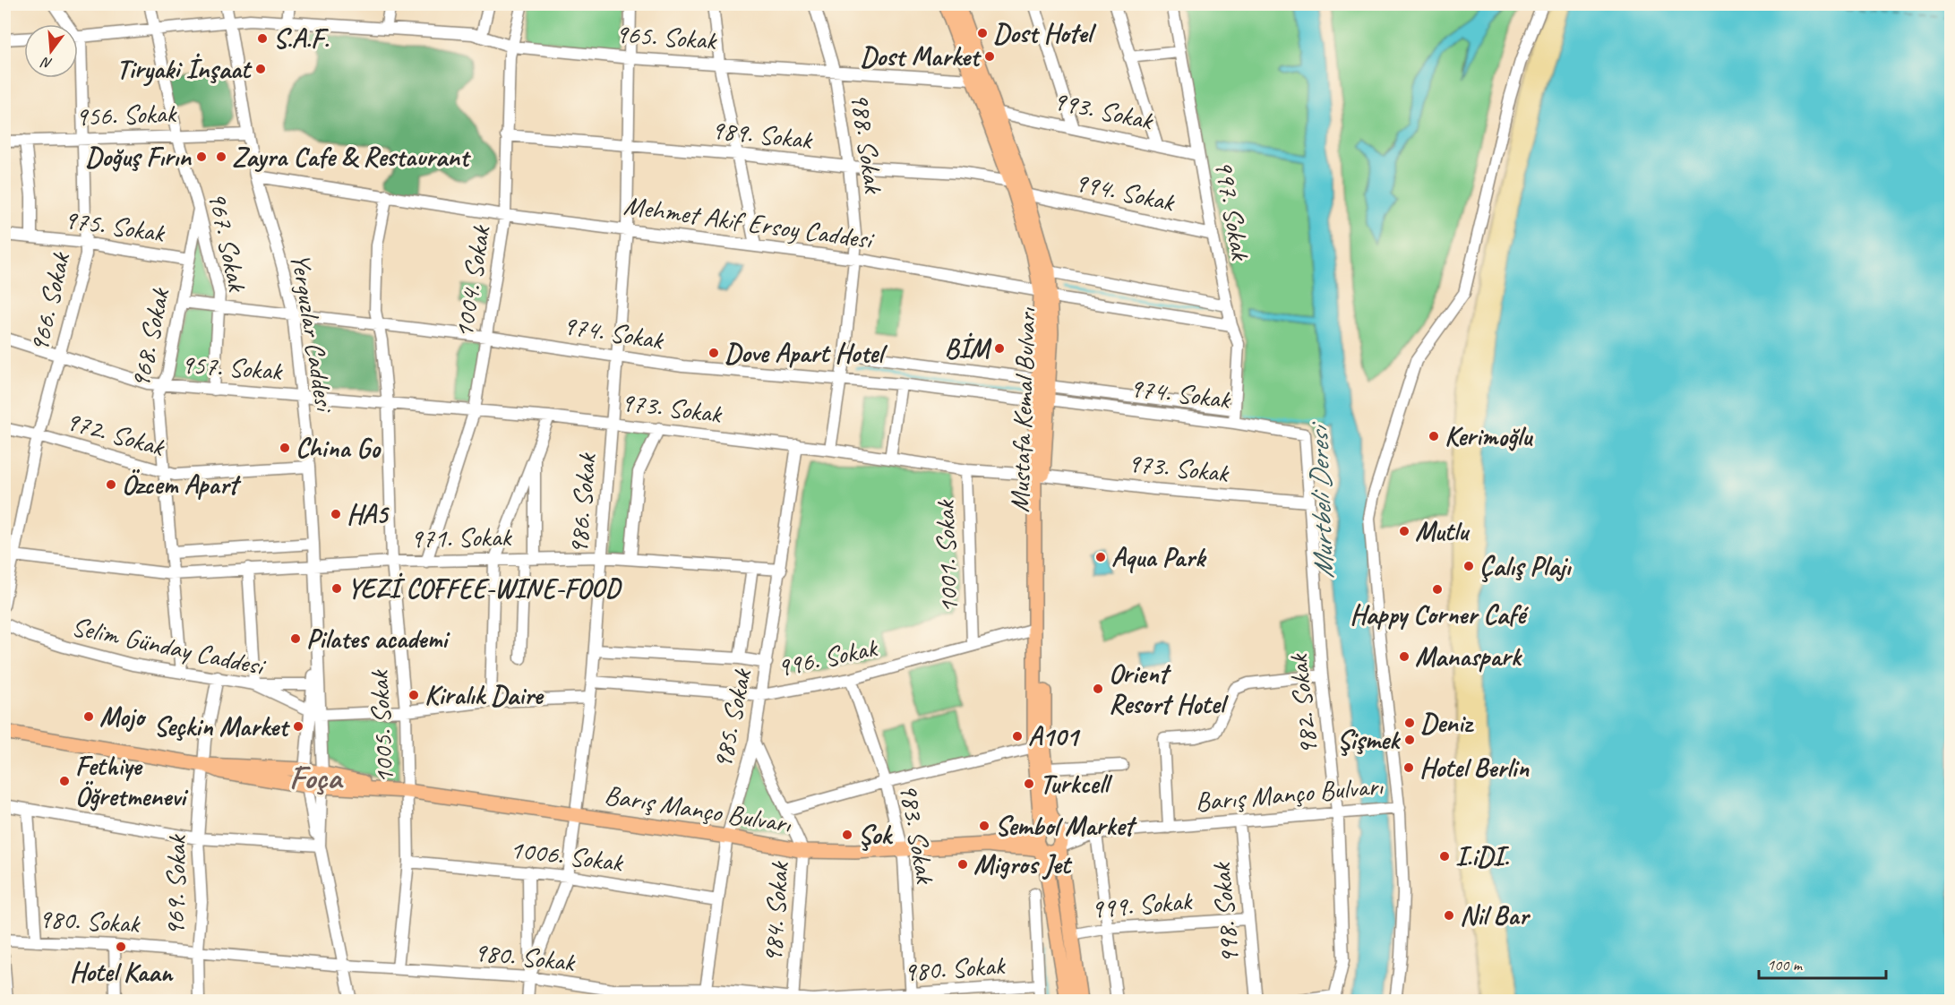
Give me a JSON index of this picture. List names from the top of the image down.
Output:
{
  "streets": {
    "main road": ["Mustafa Kemal Bulvarı", "Barış Manço Bulvarı"],
    "street": [
      "965. Sokak",
      "993. Sokak",
      "956. Sokak",
      "989. Sokak",
      "988. Sokak",
      "994. Sokak",
      "997. Sokak",
      "Mehmet Akif Ersoy Caddesi",
      "975. Sokak",
      "967. Sokak",
      "1004. Sokak",
      "966. Sokak",
      "Yerguzlar Caddesi",
      "974. Sokak",
      "968. Sokak",
      "957. Sokak",
      "973. Sokak",
      "972. Sokak",
      "986. Sokak",
      "971. Sokak",
      "1001. Sokak",
      "Selim Günday Caddesi",
      "996. Sokak",
      "982. Sokak",
      "985. Sokak",
      "1005. Sokak",
      "983. Sokak",
      "1006. Sokak",
      "969. Sokak",
      "999. Sokak",
      "984. Sokak",
      "998. Sokak",
      "980. Sokak"
    ]
  },
  "crossings": [
    ["965. Sokak", "988. Sokak"],
    ["965. Sokak", "967. Sokak"],
    ["965. Sokak", "1004. Sokak"],
    ["965. Sokak", "Yerguzlar Caddesi"],
    ["965. Sokak", "Mustafa Kemal Bulvarı"],
    ["965. Sokak", "986. Sokak"],
    ["993. Sokak", "997. Sokak"],
    ["993. Sokak", "Mustafa Kemal Bulvarı"],
    ["956. Sokak", "967. Sokak"],
    ["956. Sokak", "966. Sokak"],
    ["956. Sokak", "Yerguzlar Caddesi"],
    ["989. Sokak", "988. Sokak"],
    ["989. Sokak", "1004. Sokak"],
    ["989. Sokak", "Mustafa Kemal Bulvarı"],
    ["989. Sokak", "986. Sokak"],
    ["988. Sokak", "Mehmet Akif Ersoy Caddesi"],
    ["988. Sokak", "974. Sokak"],
    ["988. Sokak", "973. Sokak"],
    ["994. Sokak", "997. Sokak"],
    ["994. Sokak", "Mustafa Kemal Bulvarı"],
    ["997. Sokak", "Mehmet Akif Ersoy Caddesi"],
    ["997. Sokak", "974. Sokak"],
    ["Mehmet Akif Ersoy Caddesi", "1004. Sokak"],
    ["Mehmet Akif Ersoy Caddesi", "Yerguzlar Caddesi"],
    ["Mehmet Akif Ersoy Caddesi", "Mustafa Kemal Bulvarı"],
    ["Mehmet Akif Ersoy Caddesi", "986. Sokak"],
    ["Mehmet Akif Ersoy Caddesi", "1005. Sokak"],
    ["975. Sokak", "966. Sokak"],
    ["975. Sokak", "968. Sokak"],
    ["967. Sokak", "974. Sokak"],
    ["967. Sokak", "968. Sokak"],
    ["967. Sokak", "957. Sokak"],
    ["1004. Sokak", "974. Sokak"],
    ["1004. Sokak", "973. Sokak"],
    ["1004. Sokak", "971. Sokak"],
    ["966. Sokak", "957. Sokak"],
    ["966. Sokak", "972. Sokak"],
    ["966. Sokak", "971. Sokak"],
    ["Yerguzlar Caddesi", "974. Sokak"],
    ["Yerguzlar Caddesi", "957. Sokak"],
    ["Yerguzlar Caddesi", "973. Sokak"],
    ["Yerguzlar Caddesi", "972. Sokak"],
    ["Yerguzlar Caddesi", "971. Sokak"],
    ["Yerguzlar Caddesi", "Selim Günday Caddesi"],
    ["974. Sokak", "968. Sokak"],
    ["974. Sokak", "Mustafa Kemal Bulvarı"],
    ["974. Sokak", "986. Sokak"],
    ["974. Sokak", "982. Sokak"],
    ["974. Sokak", "1005. Sokak"],
    ["968. Sokak", "957. Sokak"],
    ["968. Sokak", "972. Sokak"],
    ["968. Sokak", "971. Sokak"],
    ["968. Sokak", "Selim Günday Caddesi"],
    ["957. Sokak", "973. Sokak"],
    ["973. Sokak", "Mustafa Kemal Bulvarı"],
    ["973. Sokak", "986. Sokak"],
    ["973. Sokak", "1001. Sokak"],
    ["973. Sokak", "982. Sokak"],
    ["973. Sokak", "985. Sokak"],
    ["973. Sokak", "1005. Sokak"],
    ["Mustafa Kemal Bulvarı", "996. Sokak"],
    ["Mustafa Kemal Bulvarı", "Barış Manço Bulvarı"],
    ["986. Sokak", "971. Sokak"],
    ["986. Sokak", "996. Sokak"],
    ["986. Sokak", "Barış Manço Bulvarı"],
    ["986. Sokak", "1006. Sokak"],
    ["986. Sokak", "980. Sokak"],
    ["971. Sokak", "985. Sokak"],
    ["971. Sokak", "1005. Sokak"],
    ["1001. Sokak", "996. Sokak"],
    ["Selim Günday Caddesi", "969. Sokak"],
    ["996. Sokak", "985. Sokak"],
    ["996. Sokak", "983. Sokak"],
    ["982. Sokak", "Barış Manço Bulvarı"],
    ["985. Sokak", "Barış Manço Bulvarı"],
    ["985. Sokak", "1006. Sokak"],
    ["985. Sokak", "984. Sokak"],
    ["985. Sokak", "980. Sokak"],
    ["1005. Sokak", "Barış Manço Bulvarı"],
    ["1005. Sokak", "1006. Sokak"],
    ["1005. Sokak", "980. Sokak"],
    ["Barış Manço Bulvarı", "983. Sokak"],
    ["Barış Manço Bulvarı", "969. Sokak"],
    ["Barış Manço Bulvarı", "984. Sokak"],
    ["Barış Manço Bulvarı", "998. Sokak"],
    ["983. Sokak", "980. Sokak"],
    ["969. Sokak", "980. Sokak"],
    ["999. Sokak", "998. Sokak"],
    ["984. Sokak", "980. Sokak"]
  ],
  "districts": ["Foça"],
  "water": ["Murtbeli Deresi"],
  "places": [
    "Dost Hotel",
    "S.A.F.",
    "Dost Market",
    "Tiryaki İnşaat",
    "Doğuş Fırın",
    "Zayra Cafe & Restaurant",
    "BİM",
    "Dove Apart Hotel",
    "Kerimoğlu",
    "China Go",
    "Özcem Apart",
    "HA5",
    "Mutlu",
    "Aqua Park",
    "Çalış Plajı",
    "YEZİ COFFEE-WINE-FOOD",
    "Happy Corner Café",
    "Pilates academi",
    "Manaspark",
    "Orient Resort Hotel",
    "Kiralık Daire",
    "Mojo",
    "Deniz",
    "Seçkin Market",
    "A101",
    "Şişmek",
    "Hotel Berlin",
    "Fethiye Öğretmenevi",
    "Turkcell",
    "Sembol Market",
    "Şok",
    "I.iDI.",
    "Migros Jet",
    "Nil Bar",
    "Hotel Kaan"
  ],
  "scale_bar": "100 m",
  "north": "bottom"
}
